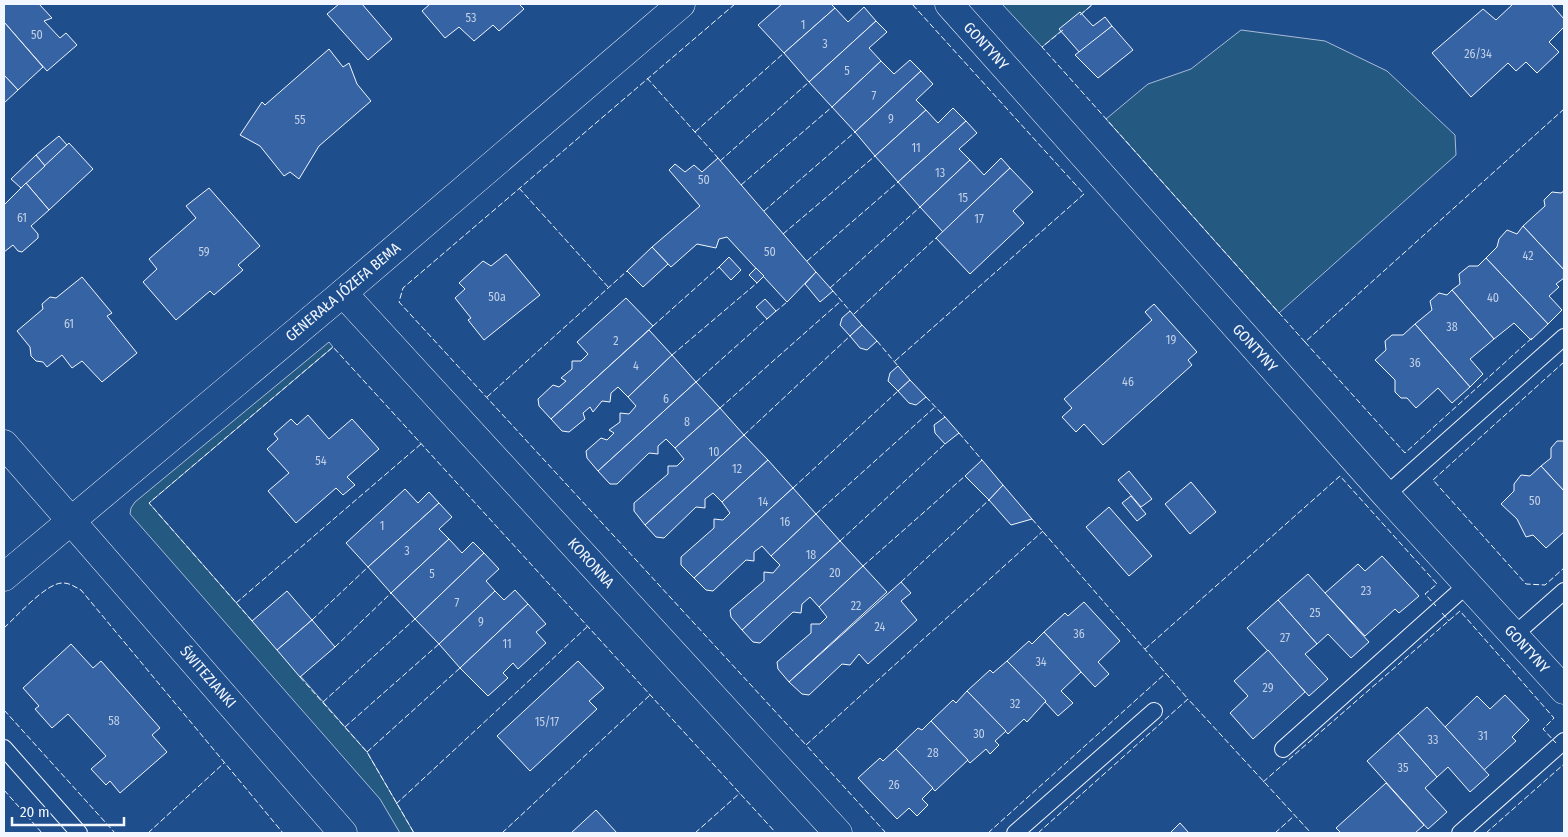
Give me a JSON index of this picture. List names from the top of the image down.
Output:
{
  "streets": {
    "street": [
      "GONTYNY",
      "GENERAŁA JÓZEFA BEMA",
      "KORONNA",
      "ŚWITEZIANKI"
    ]
  },
  "crossings": [
    ["GENERAŁA JÓZEFA BEMA", "KORONNA"],
    ["GENERAŁA JÓZEFA BEMA", "ŚWITEZIANKI"]
  ],
  "house_numbers": [
    "53",
    "1",
    "50",
    "3",
    "26/34",
    "5",
    "7",
    "9",
    "55",
    "11",
    "13",
    "50",
    "15",
    "61",
    "17",
    "59",
    "50",
    "42",
    "50a",
    "40",
    "61",
    "38",
    "19",
    "2",
    "36",
    "4",
    "46",
    "6",
    "8",
    "10",
    "54",
    "12",
    "50",
    "14",
    "16",
    "1",
    "3",
    "18",
    "20",
    "5",
    "23",
    "7",
    "22",
    "25",
    "9",
    "24",
    "36",
    "27",
    "11",
    "34",
    "29",
    "32",
    "58",
    "15/17",
    "30",
    "31",
    "33",
    "28",
    "35",
    "26"
  ],
  "scale_bar": "20 m"
}
